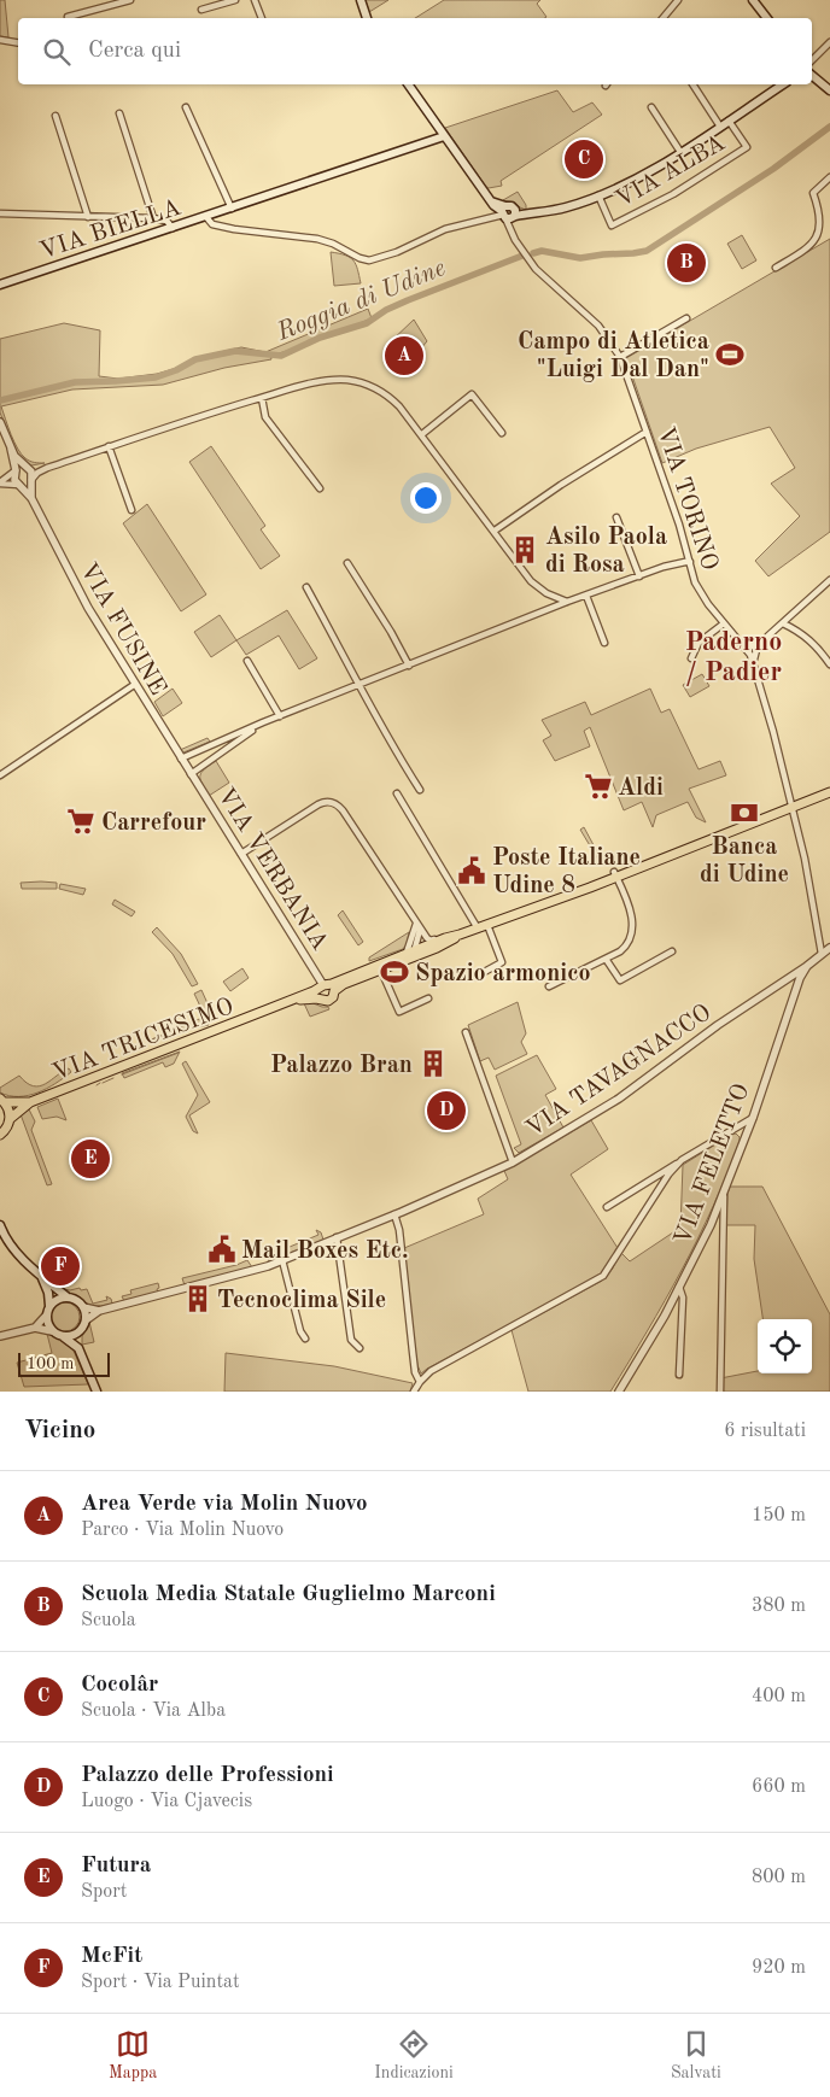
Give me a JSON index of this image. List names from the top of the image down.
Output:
{
  "streets": {
    "main road": ["VIA ALBA", "VIA BIELLA", "VIA TRICESIMO"],
    "street": [
      "VIA TORINO",
      "VIA FUSINE",
      "VIA VERBANIA",
      "VIA TAVAGNACCO",
      "VIA FELETTO"
    ]
  },
  "crossings": [
    ["VIA ALBA", "VIA TORINO"],
    ["VIA FUSINE", "VIA VERBANIA"],
    ["VIA VERBANIA", "VIA TRICESIMO"],
    ["VIA TAVAGNACCO", "VIA FELETTO"]
  ],
  "districts": ["Paderno / Padier"],
  "water": ["Roggia di Udine"],
  "places": {
    "sports": ["Campo di Atletica \"Luigi Dal Dan\"", "Spazio armonico"],
    "building": ["Asilo Paola di Rosa", "Palazzo Bran", "Tecnoclima Sile"],
    "supermarket": ["Aldi", "Carrefour"],
    "bank": ["Banca di Udine"],
    "public building": ["Poste Italiane Udine 8", "Mail Boxes Etc."]
  },
  "scale_bar": "100 m",
  "page": {
    "search": "Cerca qui",
    "pins": [
      "C",
      "B",
      "A",
      "D",
      "E",
      "F"
    ],
    "scale": "100 m",
    "heading": ["Vicino", "6 risultati"],
    "list": [
      {
        "mark": "A",
        "name": "Area Verde via Molin Nuovo",
        "note": "Parco · Via Molin Nuovo",
        "value": "150 m"
      },
      {
        "mark": "B",
        "name": "Scuola Media Statale Guglielmo Marconi",
        "note": "Scuola",
        "value": "380 m"
      },
      {
        "mark": "C",
        "name": "Cocolâr",
        "note": "Scuola · Via Alba",
        "value": "400 m"
      },
      {
        "mark": "D",
        "name": "Palazzo delle Professioni",
        "note": "Luogo · Via Cjavecis",
        "value": "660 m"
      },
      {
        "mark": "E",
        "name": "Futura",
        "note": "Sport",
        "value": "800 m"
      },
      {
        "mark": "F",
        "name": "McFit",
        "note": "Sport · Via Puintat",
        "value": "920 m"
      }
    ],
    "nav": ["Mappa", "Indicazioni", "Salvati"]
  }
}
